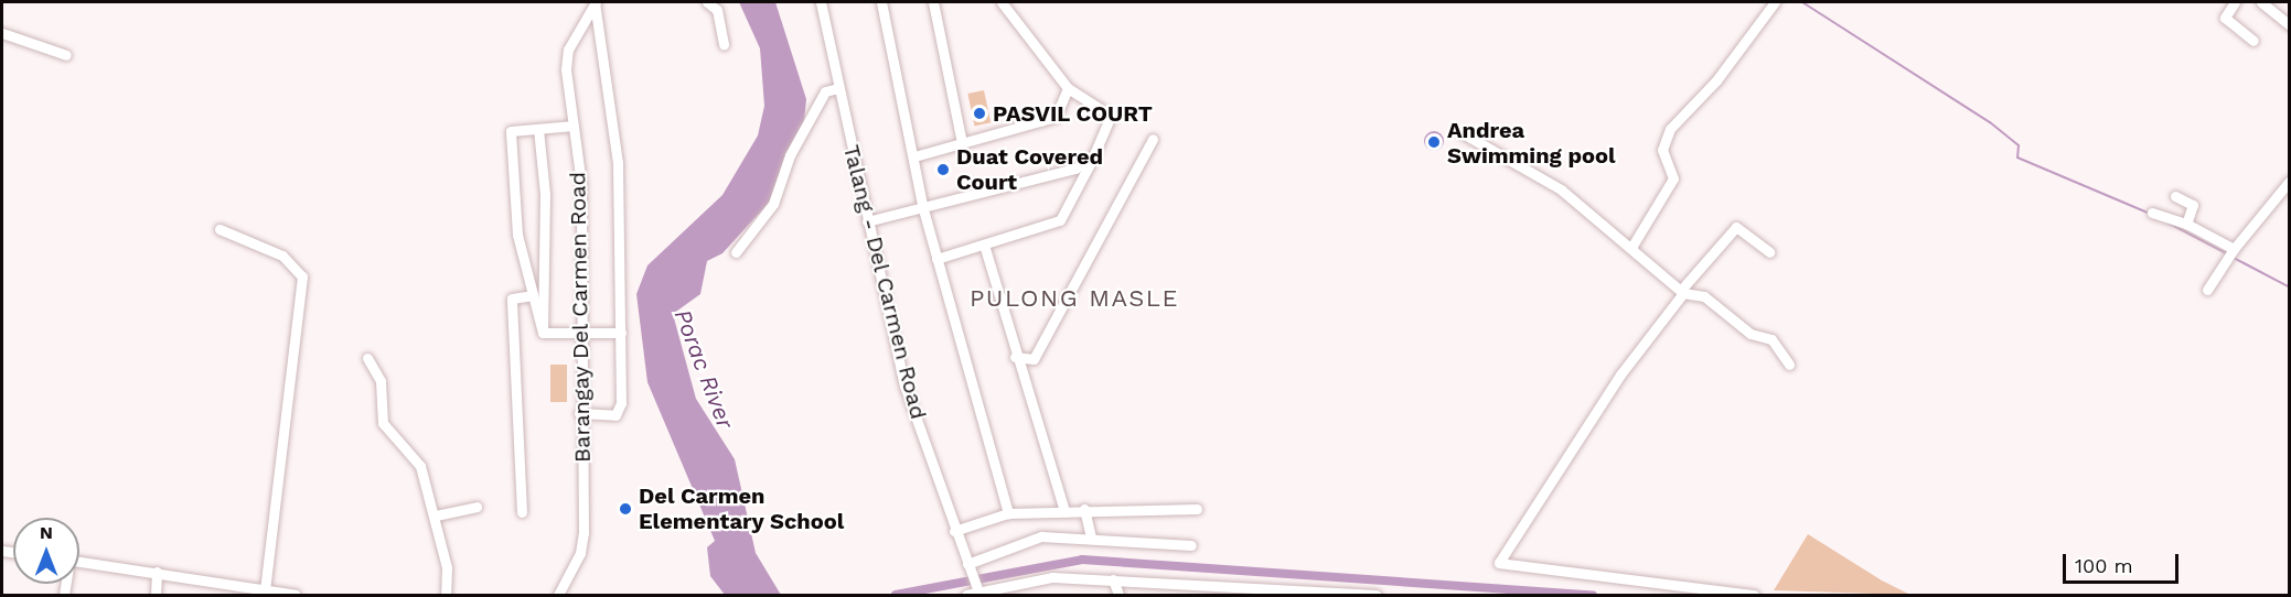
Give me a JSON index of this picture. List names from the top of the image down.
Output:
{
  "streets": {
    "street": ["Talang - Del Carmen Road", "Barangay Del Carmen Road"]
  },
  "districts": ["PULONG MASLE"],
  "water": ["Porac River"],
  "places": [
    "PASVIL COURT",
    "Andrea Swimming pool",
    "Duat Covered Court",
    "Del Carmen Elementary School"
  ],
  "scale_bar": "100 m",
  "north": "top"
}
